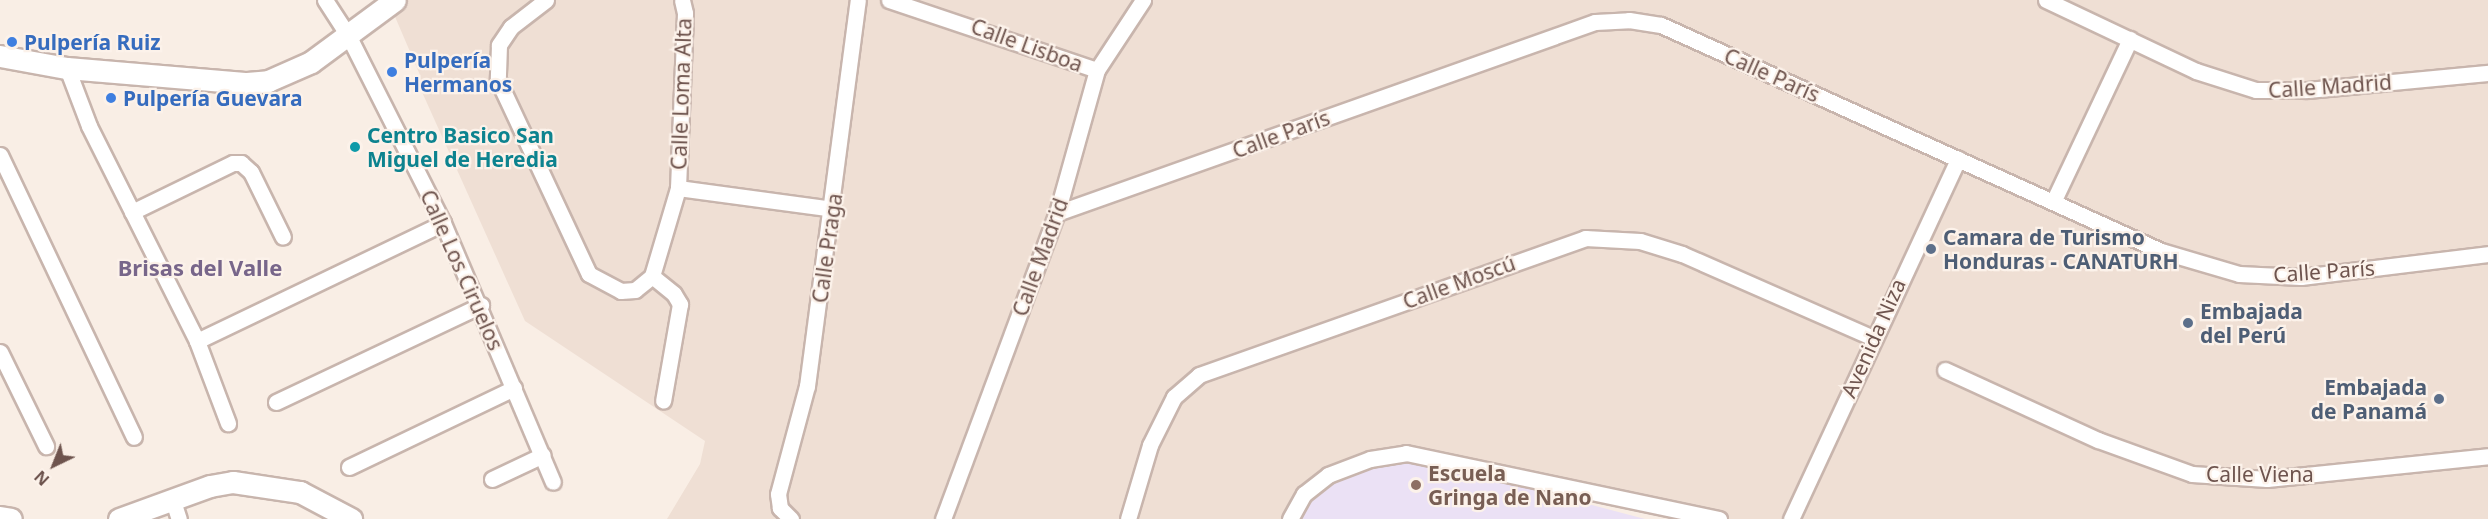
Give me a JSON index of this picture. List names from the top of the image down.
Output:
{
  "streets": {
    "street": [
      "Calle Lisboa",
      "Calle París",
      "Calle Madrid",
      "Calle Loma Alta",
      "Calle Praga",
      "Calle Los Ciruelos",
      "Calle Moscú",
      "Avenida Niza",
      "Calle Viena"
    ]
  },
  "crossings": [
    ["Calle Lisboa", "Calle Madrid"],
    ["Calle París", "Calle Madrid"],
    ["Calle París", "Avenida Niza"],
    ["Calle Loma Alta", "Calle Praga"],
    ["Calle Moscú", "Avenida Niza"]
  ],
  "districts": ["Brisas del Valle"],
  "places": [
    "Pulpería Ruiz",
    "Pulpería Hermanos",
    "Pulpería Guevara",
    "Centro Basico San Miguel de Heredia",
    "Camara de Turismo Honduras - CANATURH",
    "Embajada del Perú",
    "Embajada de Panamá",
    "Escuela Gringa de Nano"
  ],
  "north": "bottom left"
}
